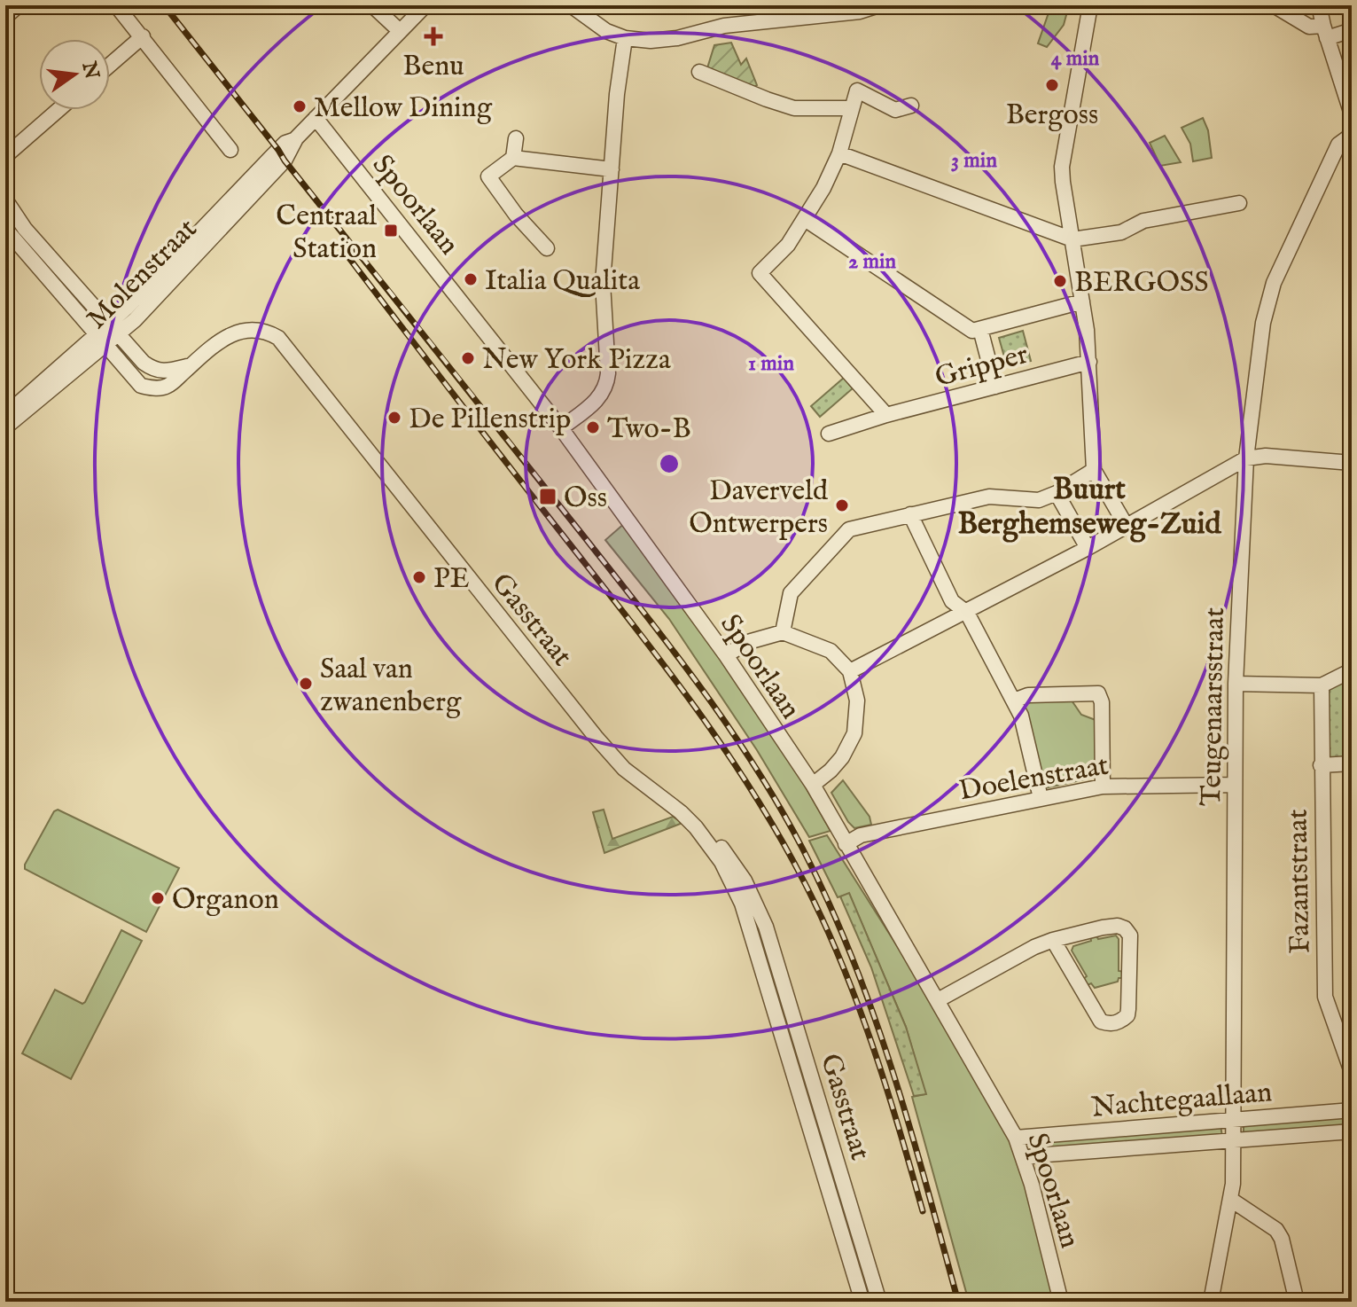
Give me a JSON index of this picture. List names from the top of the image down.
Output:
{
  "streets": {
    "street": [
      "Spoorlaan",
      "Molenstraat",
      "Gripper",
      "Gasstraat",
      "Teugenaarsstraat",
      "Doelenstraat",
      "Fazantstraat",
      "Nachtegaallaan"
    ]
  },
  "crossings": [
    ["Spoorlaan", "Molenstraat"],
    ["Spoorlaan", "Doelenstraat"],
    ["Spoorlaan", "Nachtegaallaan"],
    ["Molenstraat", "Gasstraat"],
    ["Teugenaarsstraat", "Doelenstraat"],
    ["Teugenaarsstraat", "Nachtegaallaan"]
  ],
  "districts": ["Buurt Berghemseweg-Zuid"],
  "places": {
    "health": ["Benu"],
    "other": [
      "Bergoss",
      "Mellow Dining",
      "Italia Qualita",
      "BERGOSS",
      "New York Pizza",
      "De Pillenstrip",
      "Two-B",
      "Daverveld Ontwerpers",
      "PE",
      "Saal van zwanenberg",
      "Organon"
    ],
    "transit": ["Centraal Station", "Oss"]
  },
  "north": "right",
  "rings": [
    "4 min",
    "3 min",
    "2 min",
    "1 min"
  ]
}
